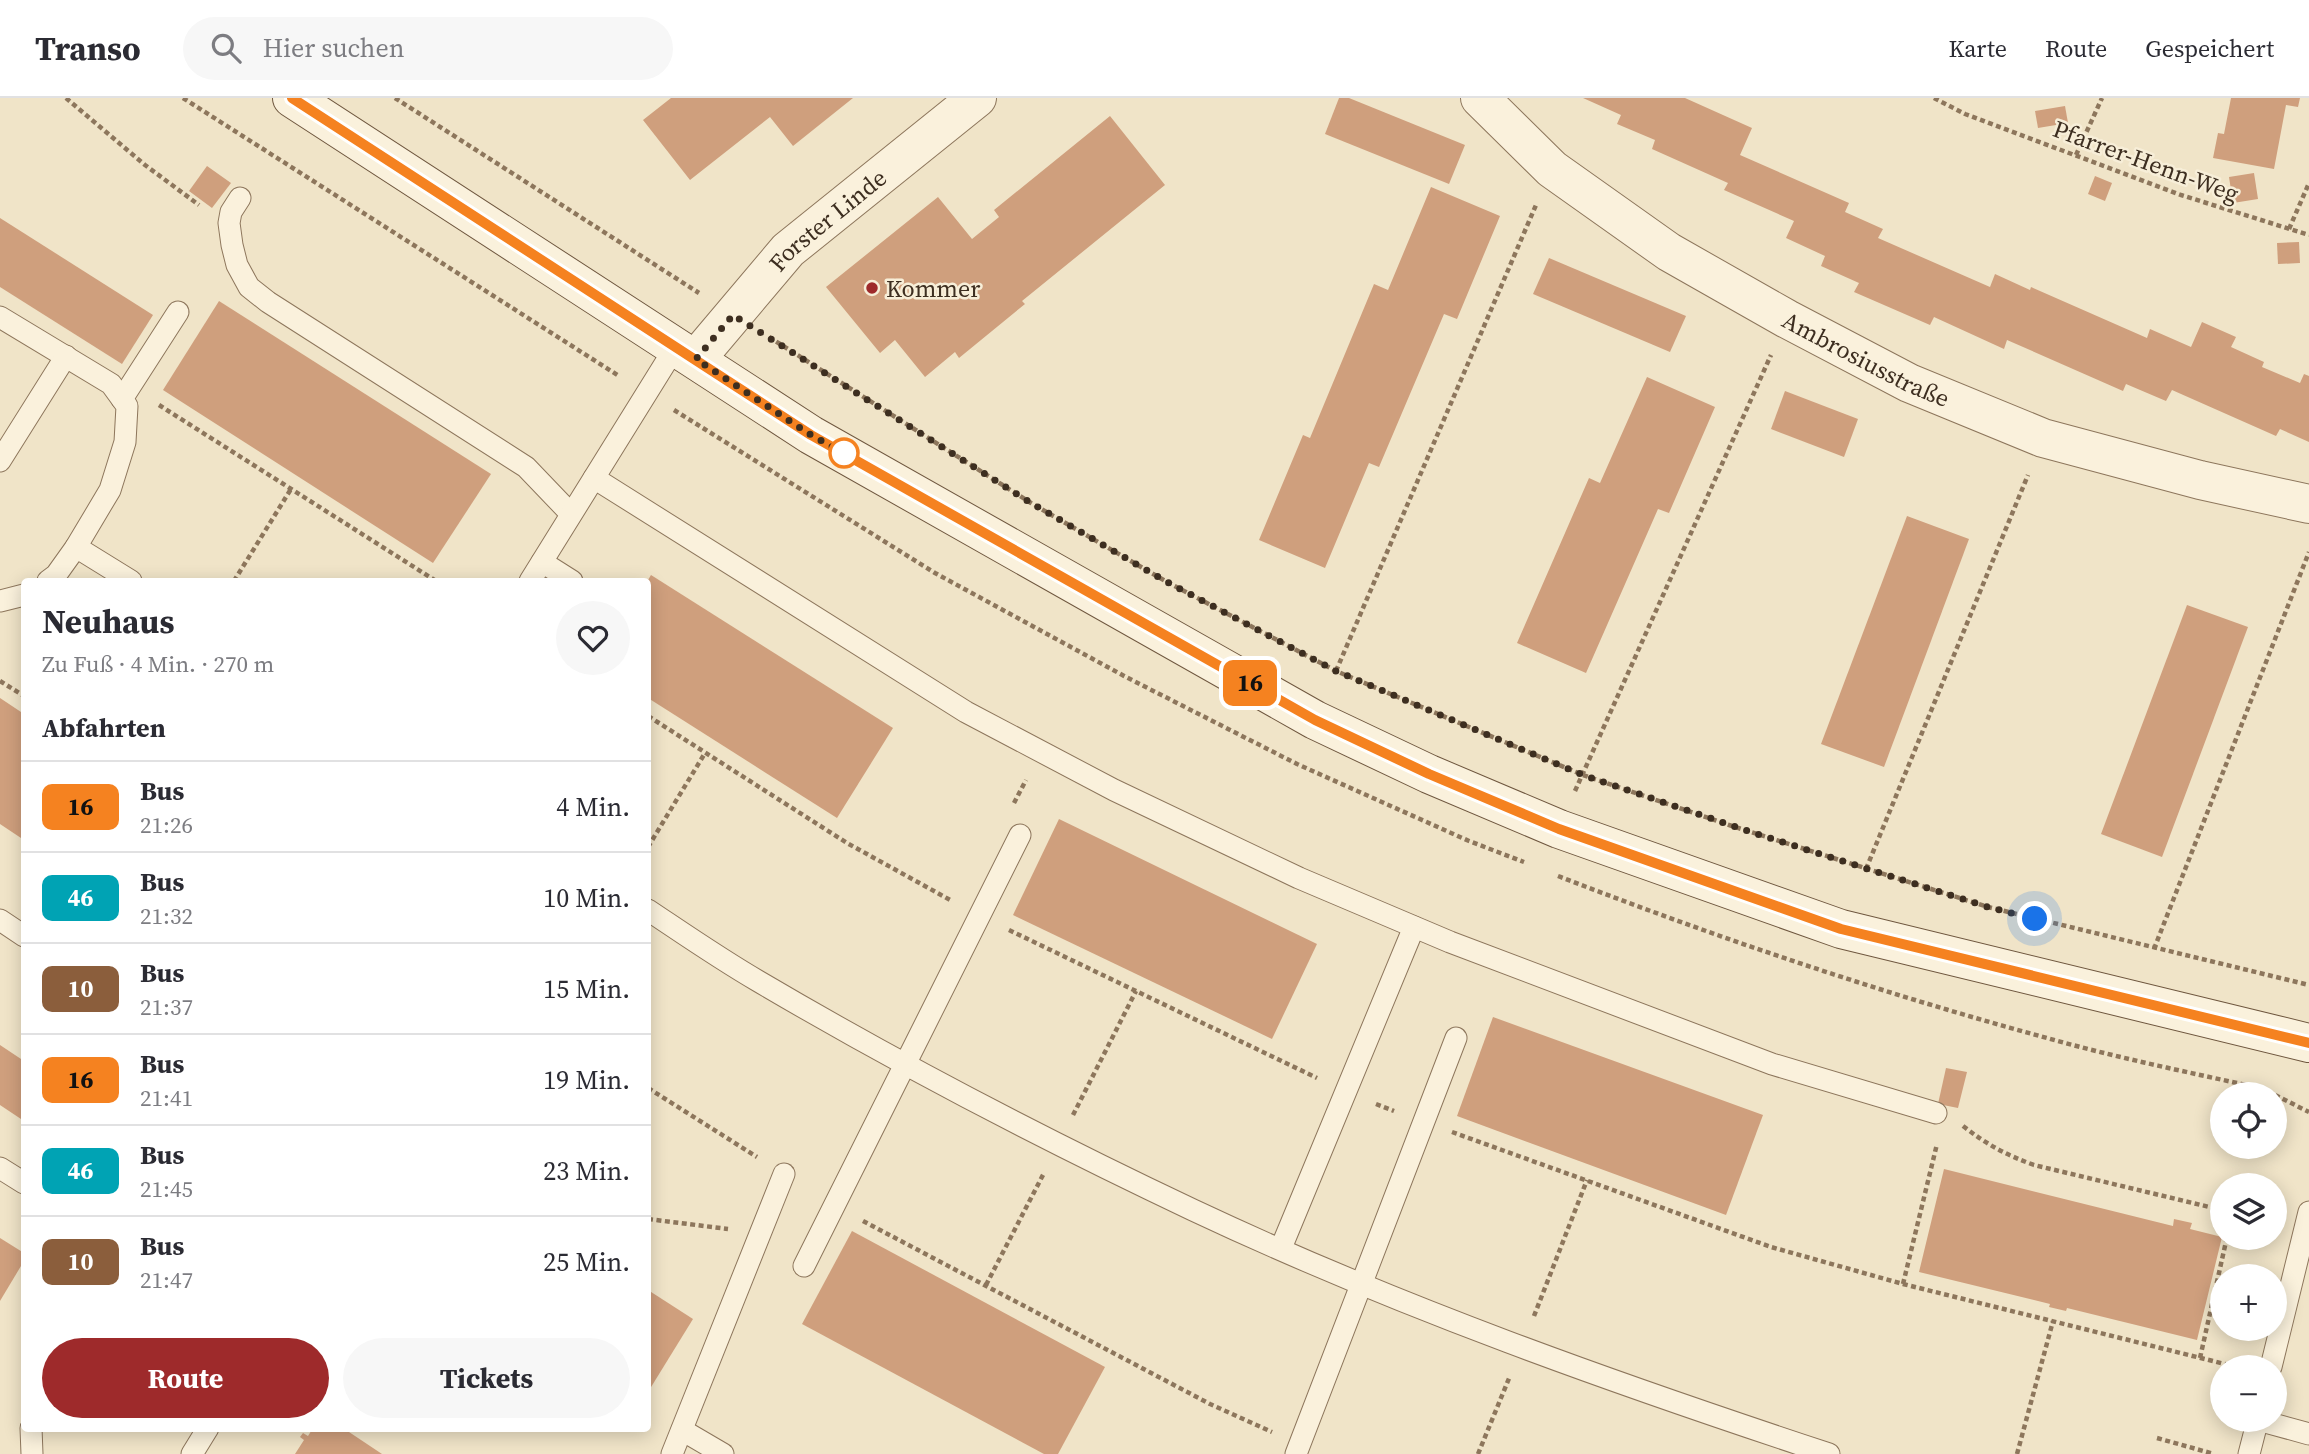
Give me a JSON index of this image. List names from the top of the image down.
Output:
{
  "streets": {
    "main road": ["Forster Linde", "Ambrosiusstraße"],
    "path": ["Pfarrer-Henn-Weg"]
  },
  "places": ["Kommer"],
  "lines": ["bus line 16"],
  "page": {
    "header": "Transo",
    "search": "Hier suchen",
    "nav": ["Karte", "Route", "Gespeichert"],
    "on_map": "16",
    "heading": [
      ["Neuhaus", "Zu Fuß · 4 Min. · 270 m"],
      "Abfahrten"
    ],
    "list": [
      {
        "mark": "16",
        "name": "Bus",
        "note": "21:26",
        "value": "4 Min."
      },
      {
        "mark": "46",
        "name": "Bus",
        "note": "21:32",
        "value": "10 Min."
      },
      {
        "mark": "10",
        "name": "Bus",
        "note": "21:37",
        "value": "15 Min."
      },
      {
        "mark": "16",
        "name": "Bus",
        "note": "21:41",
        "value": "19 Min."
      },
      {
        "mark": "46",
        "name": "Bus",
        "note": "21:45",
        "value": "23 Min."
      },
      {
        "mark": "10",
        "name": "Bus",
        "note": "21:47",
        "value": "25 Min."
      }
    ],
    "map_buttons": ["+", "−"],
    "buttons": ["Route", "Tickets"]
  }
}
